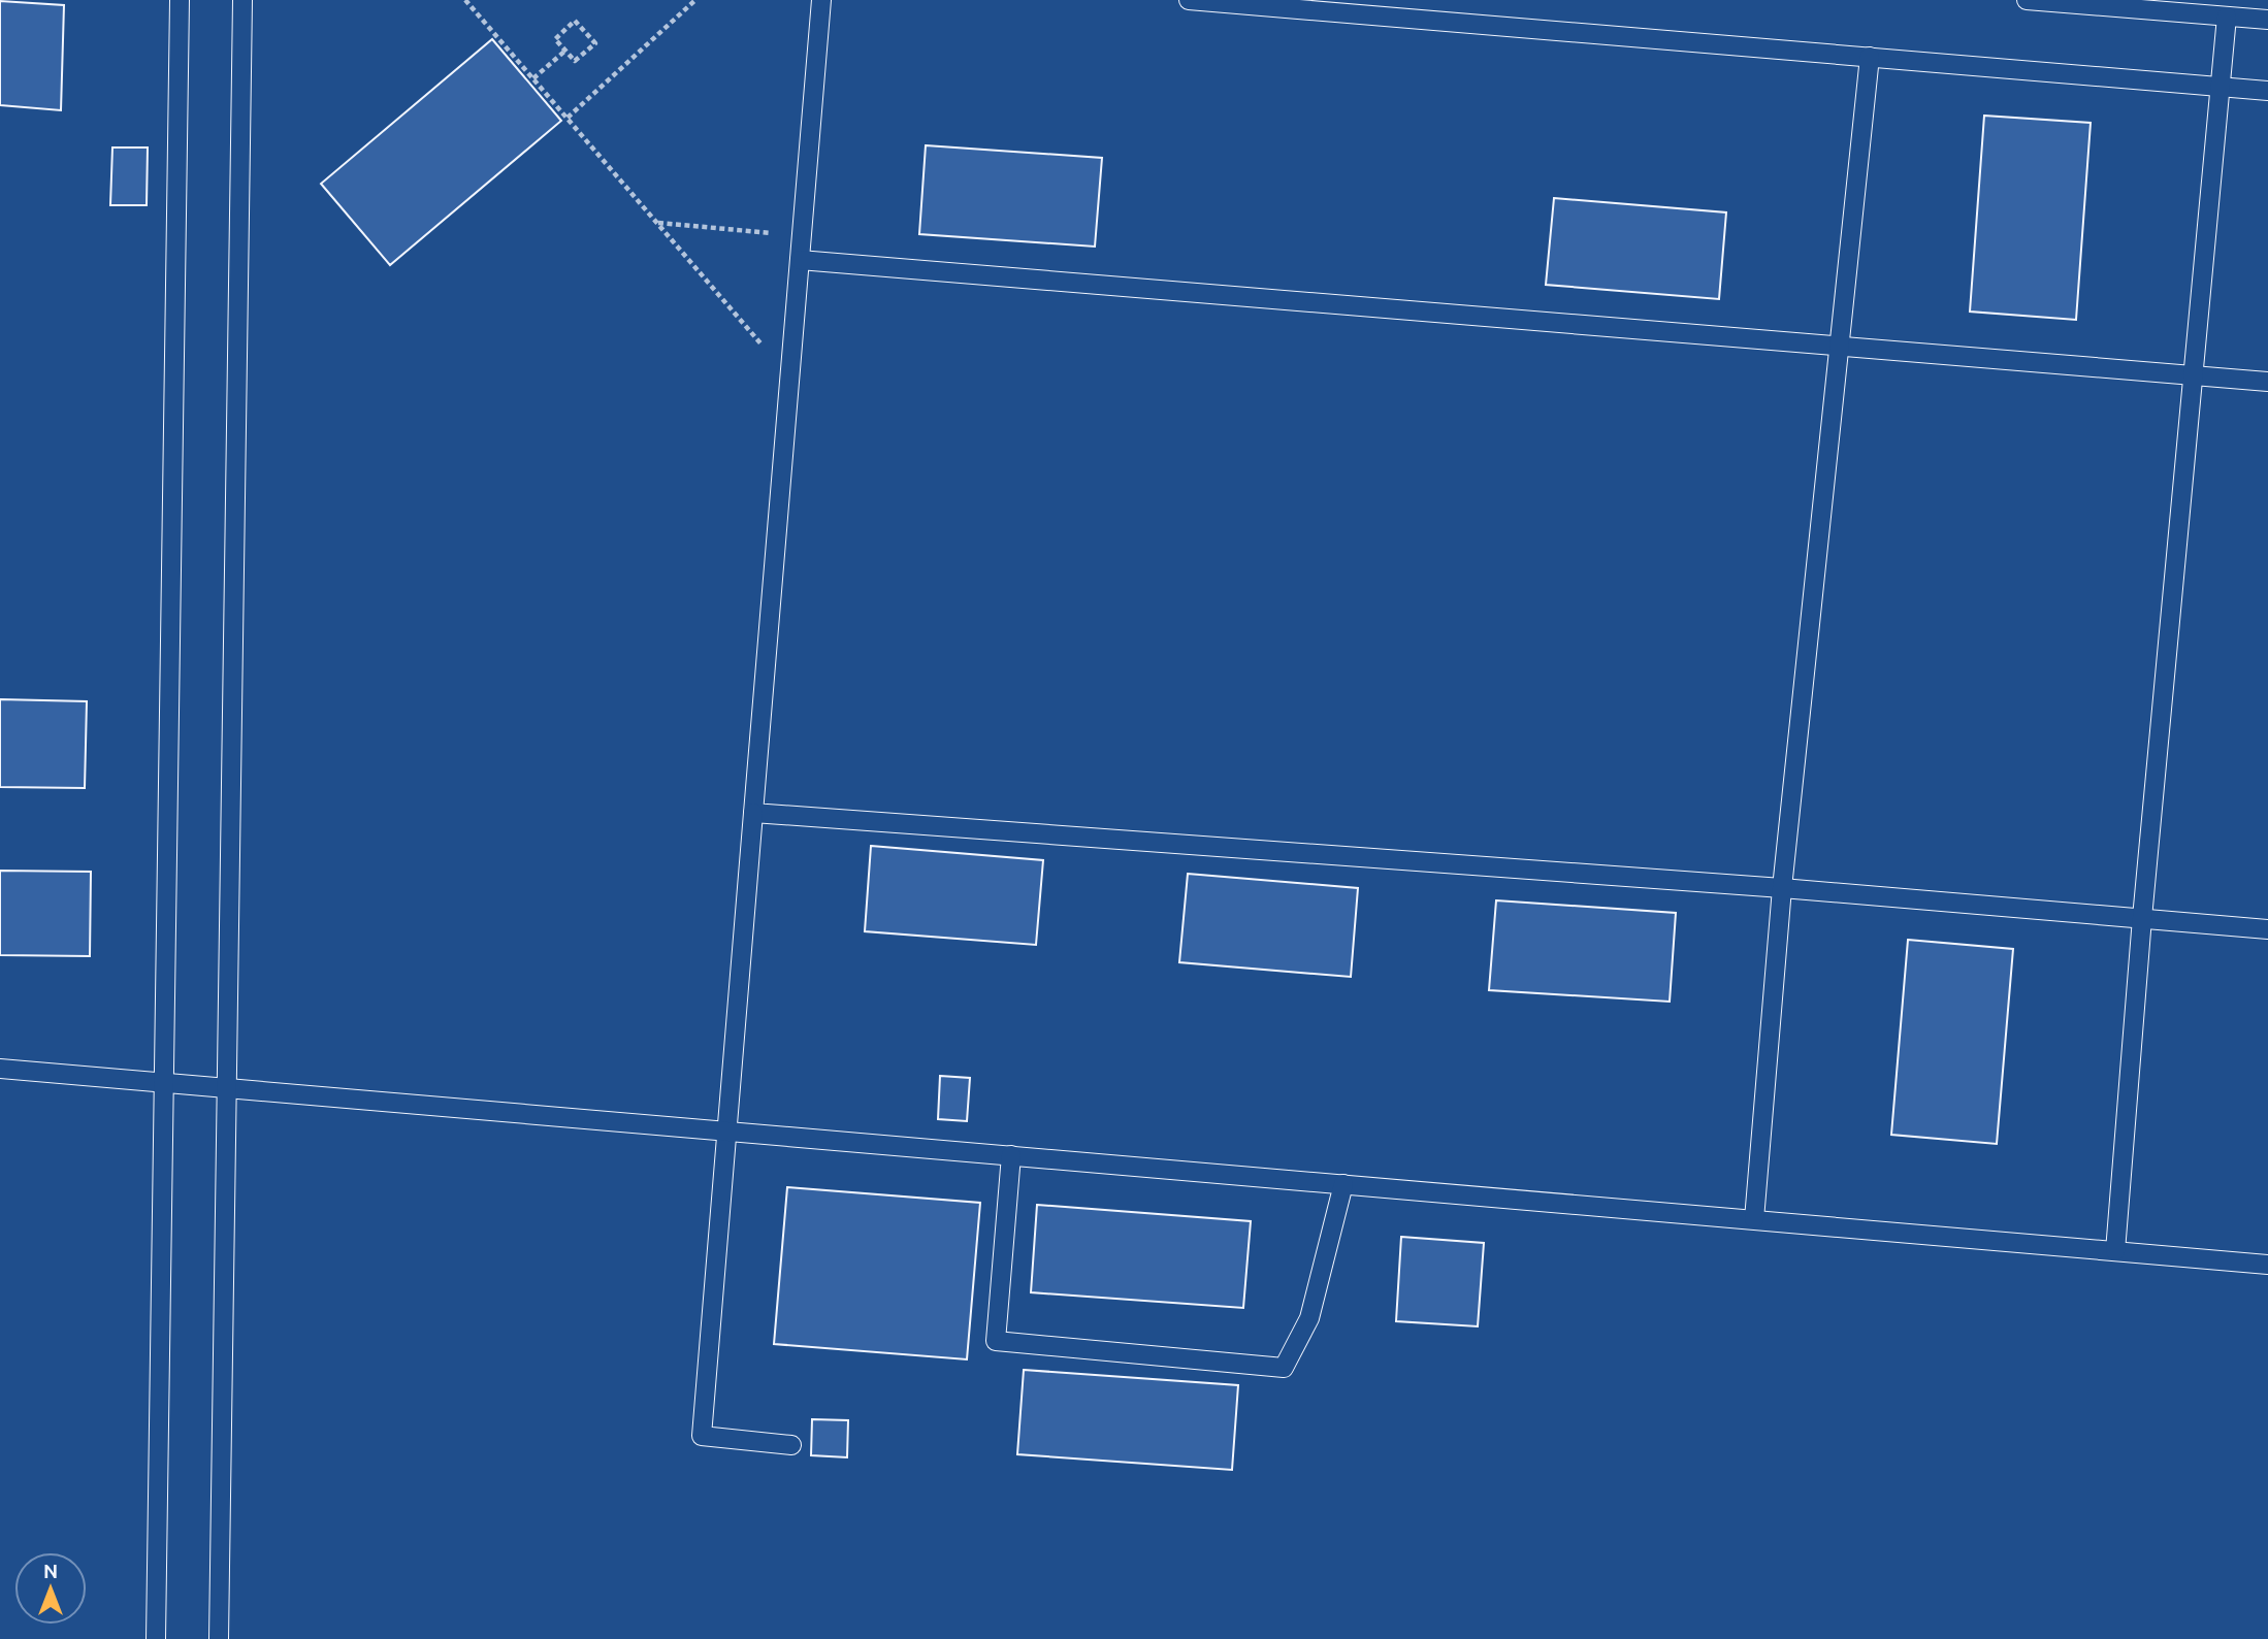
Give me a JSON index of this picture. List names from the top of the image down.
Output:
{
  "north": "top"
}
